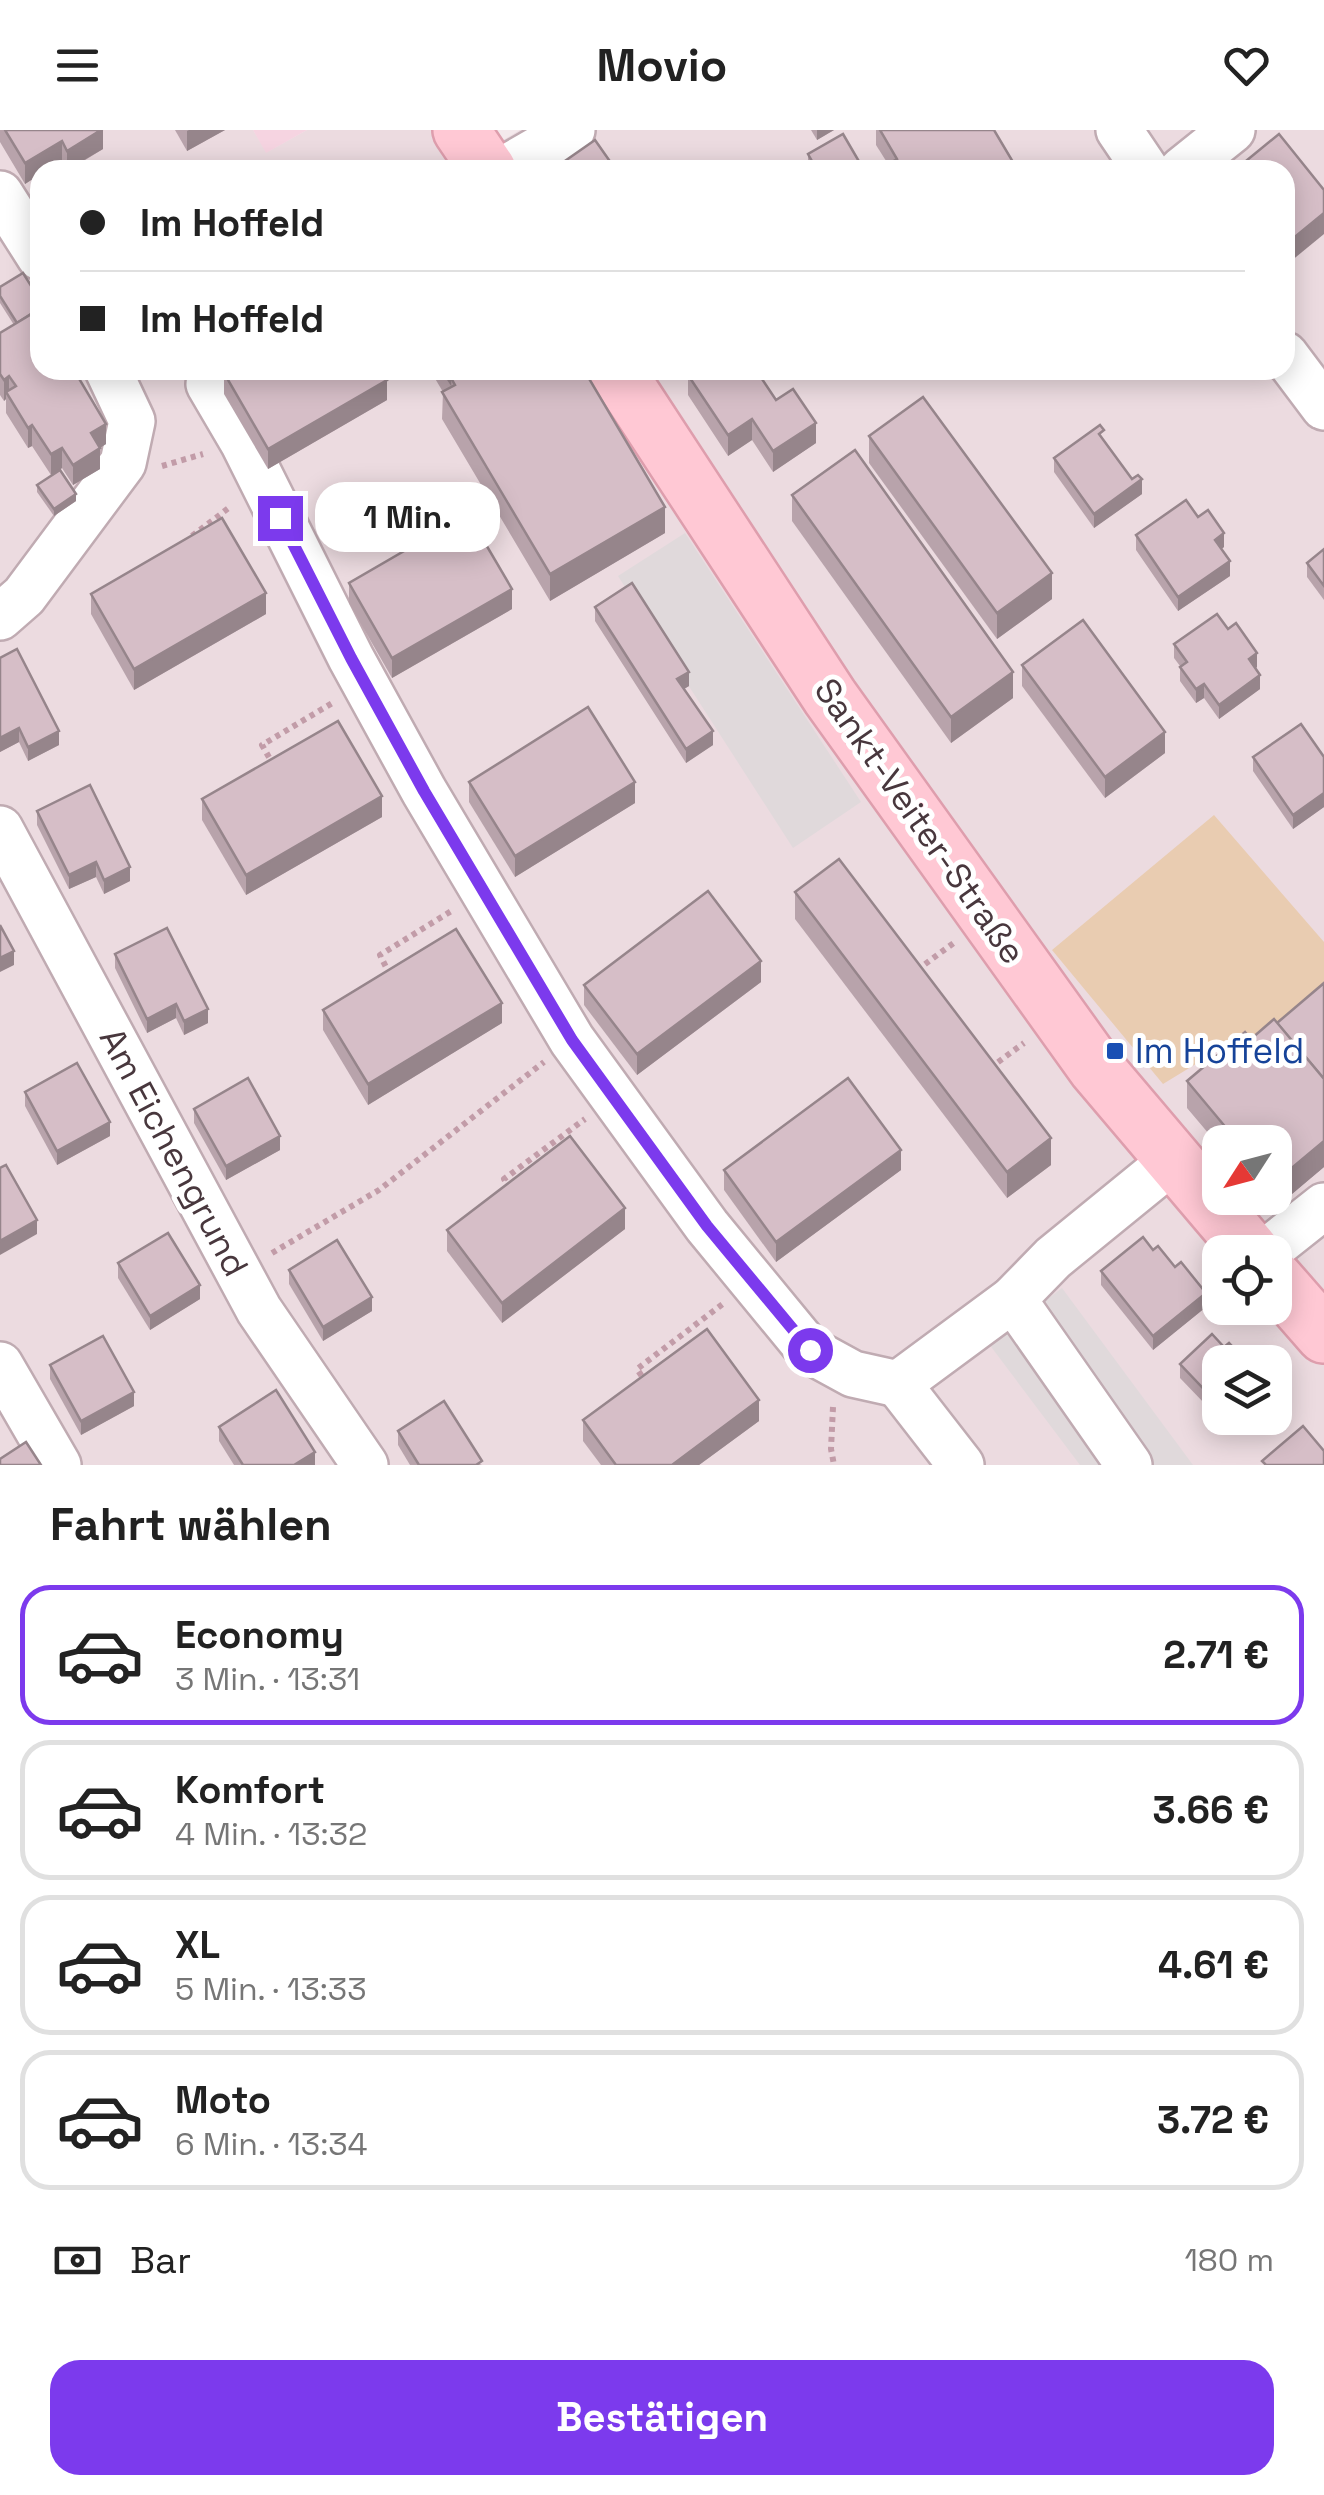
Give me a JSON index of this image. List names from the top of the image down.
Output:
{
  "streets": {
    "main road": ["Sankt-Veiter-Straße"],
    "street": ["Am Eichengrund"]
  },
  "places": {
    "transit": ["Im Hoffeld"]
  },
  "north": "bottom left",
  "page": {
    "header": "Movio",
    "banner": ["Im Hoffeld", "Im Hoffeld"],
    "bubble": "1 Min.",
    "heading": "Fahrt wählen",
    "list": [
      {
        "name": "Economy",
        "note": "3 Min. · 13:31",
        "value": "2.71 €"
      },
      {
        "name": "Komfort",
        "note": "4 Min. · 13:32",
        "value": "3.66 €"
      },
      {
        "name": "XL",
        "note": "5 Min. · 13:33",
        "value": "4.61 €"
      },
      {
        "name": "Moto",
        "note": "6 Min. · 13:34",
        "value": "3.72 €"
      }
    ],
    "pay": ["Bar", "180 m"],
    "buttons": "Bestätigen"
  }
}
